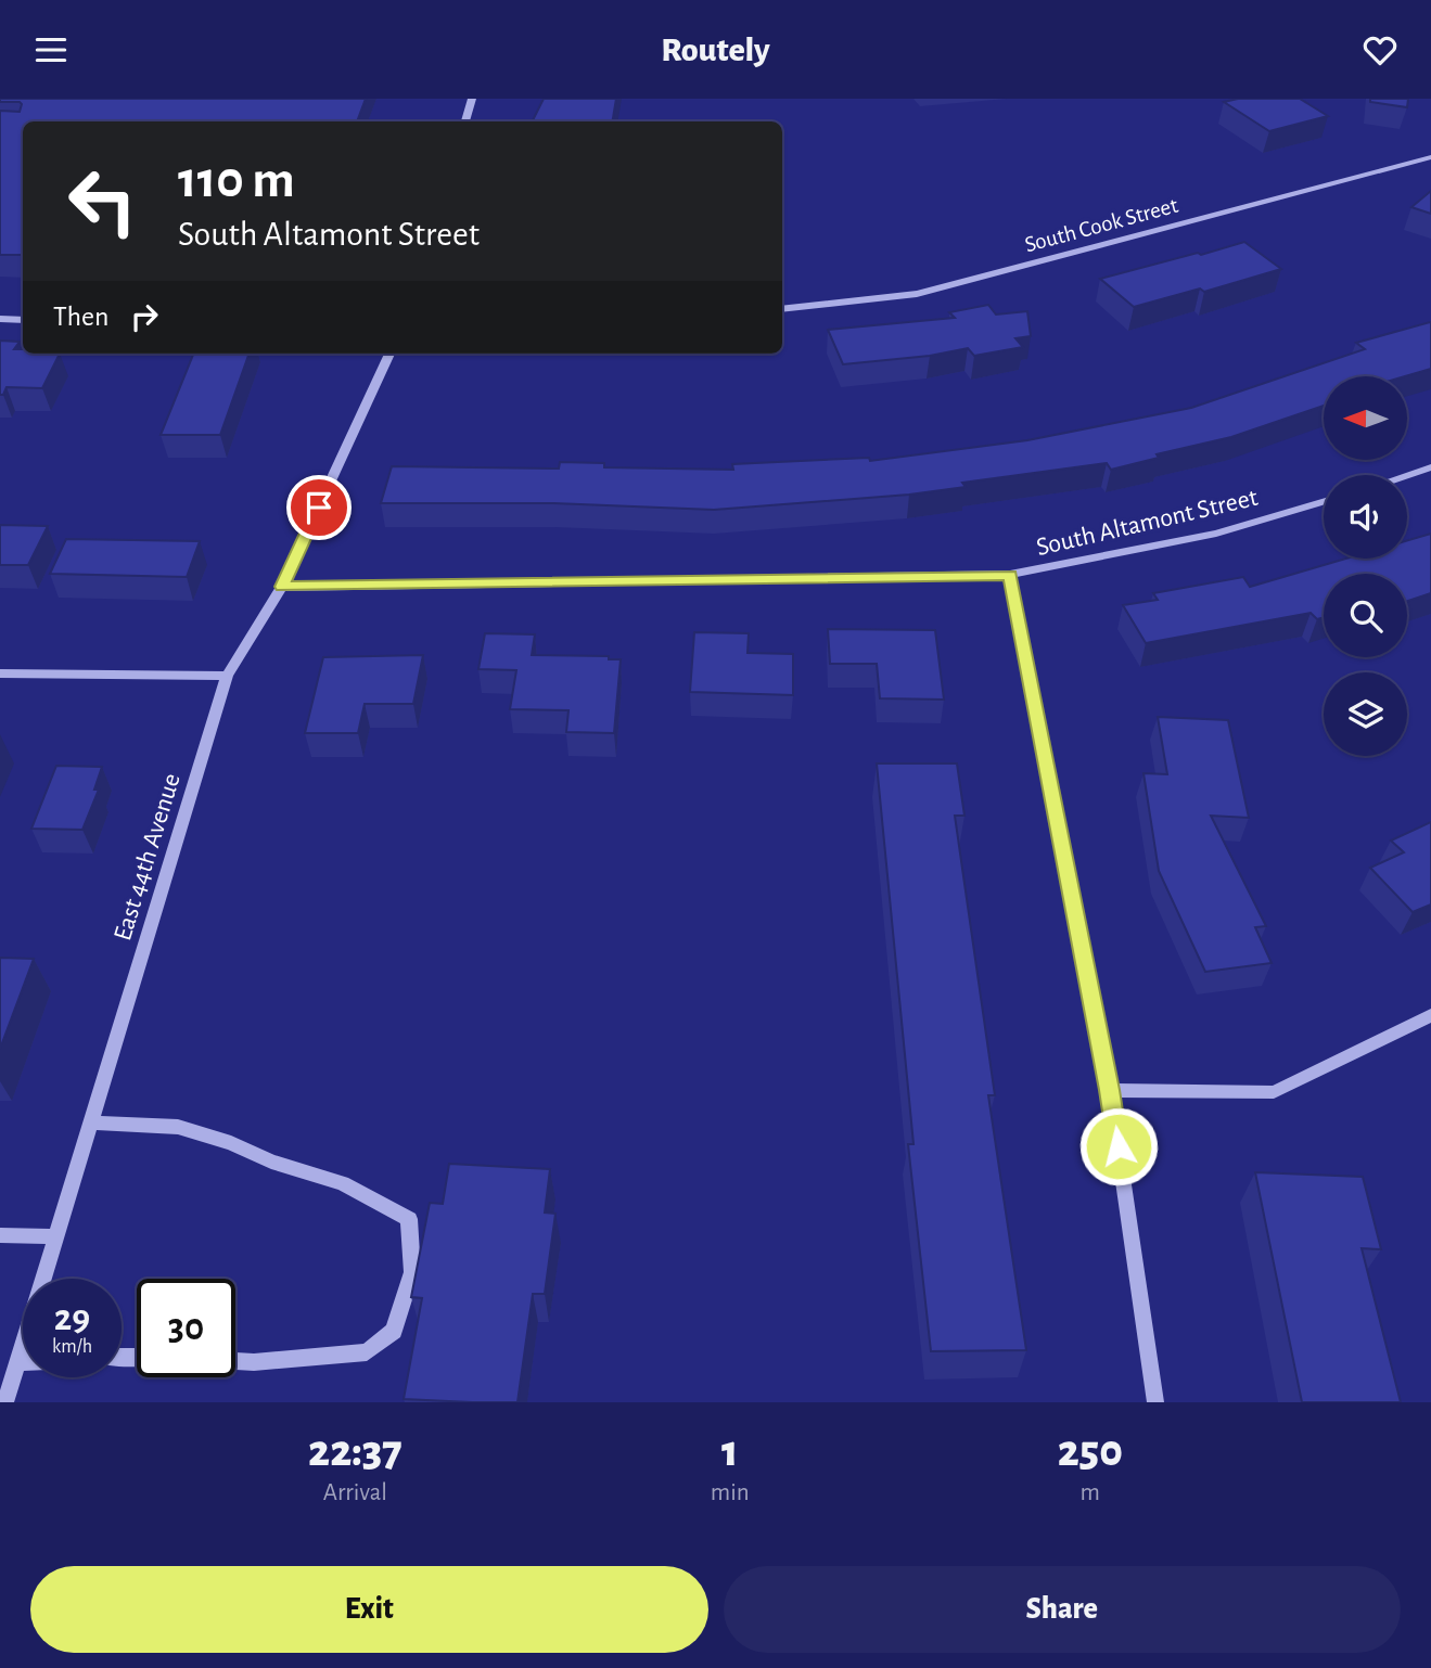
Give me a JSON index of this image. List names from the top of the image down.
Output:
{
  "streets": {
    "street": ["South Cook Street", "South Altamont Street", "East 44th Avenue"]
  },
  "crossings": [
    ["South Altamont Street", "East 44th Avenue"]
  ],
  "north": "left",
  "page": {
    "header": "Routely",
    "turn": ["110 m", "South Altamont Street"],
    "then": "Then",
    "speed": "29 km/h",
    "limit": "30",
    "eta": [
      "22:37",
      "Arrival",
      "1",
      "min",
      "250",
      "m"
    ],
    "buttons": ["Exit", "Share"]
  }
}
